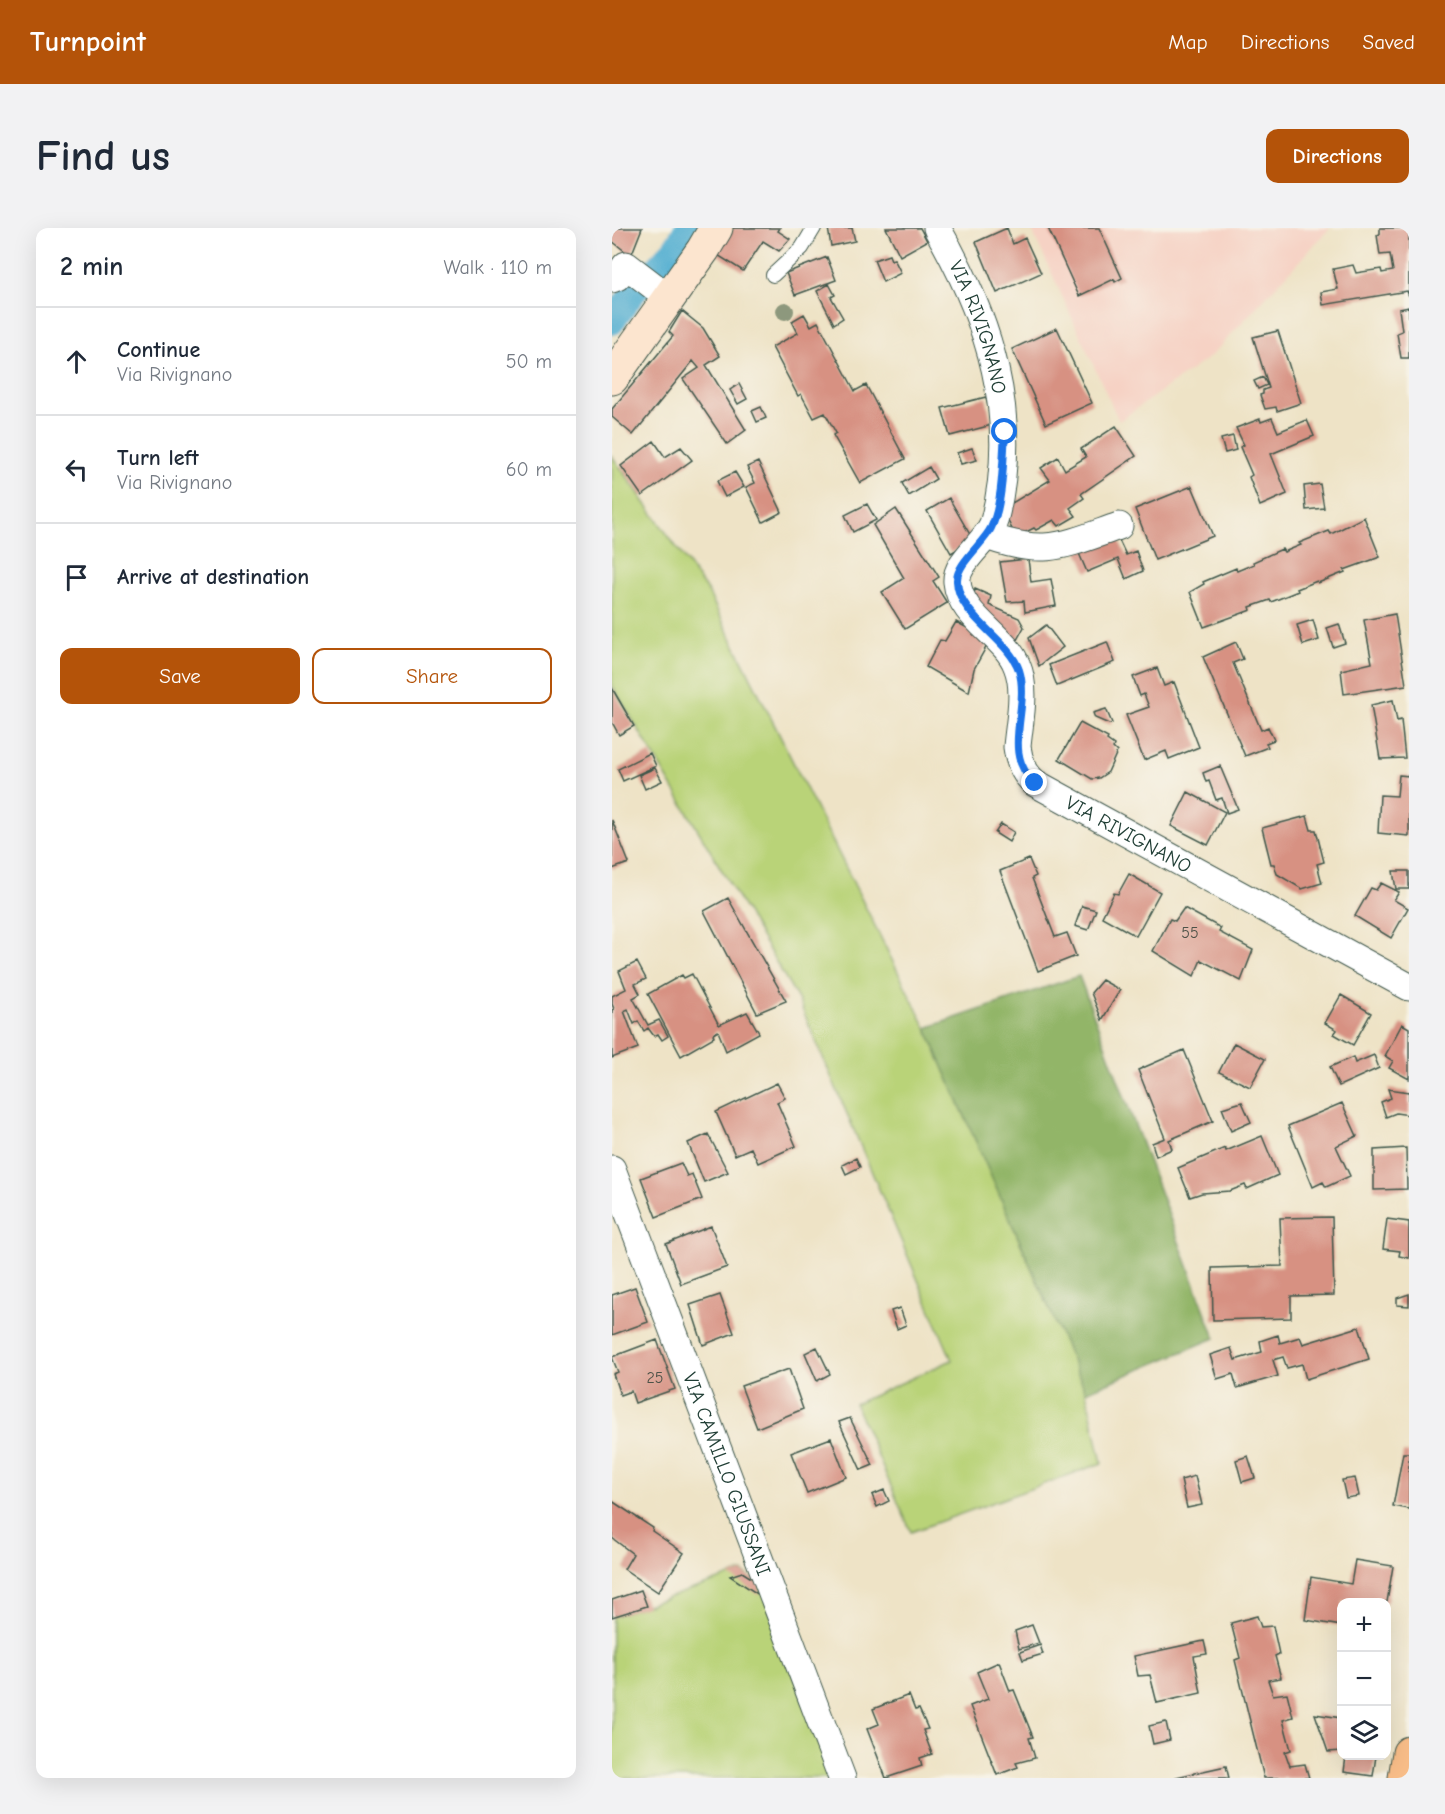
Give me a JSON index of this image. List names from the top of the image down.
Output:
{
  "streets": {
    "street": ["VIA RIVIGNANO", "VIA CAMILLO GIUSSANI"]
  },
  "house_numbers": ["55", "25"],
  "page": {
    "header": "Turnpoint",
    "nav": ["Map", "Directions", "Saved"],
    "buttons": [
      "Directions",
      ["Save", "Share"]
    ],
    "title": "Find us",
    "heading": ["2 min", "Walk · 110 m"],
    "list": [
      ["Continue", "Via Rivignano", "50 m"],
      ["Turn left", "Via Rivignano", "60 m"],
      "Arrive at destination"
    ],
    "map_buttons": ["+", "−"]
  }
}
